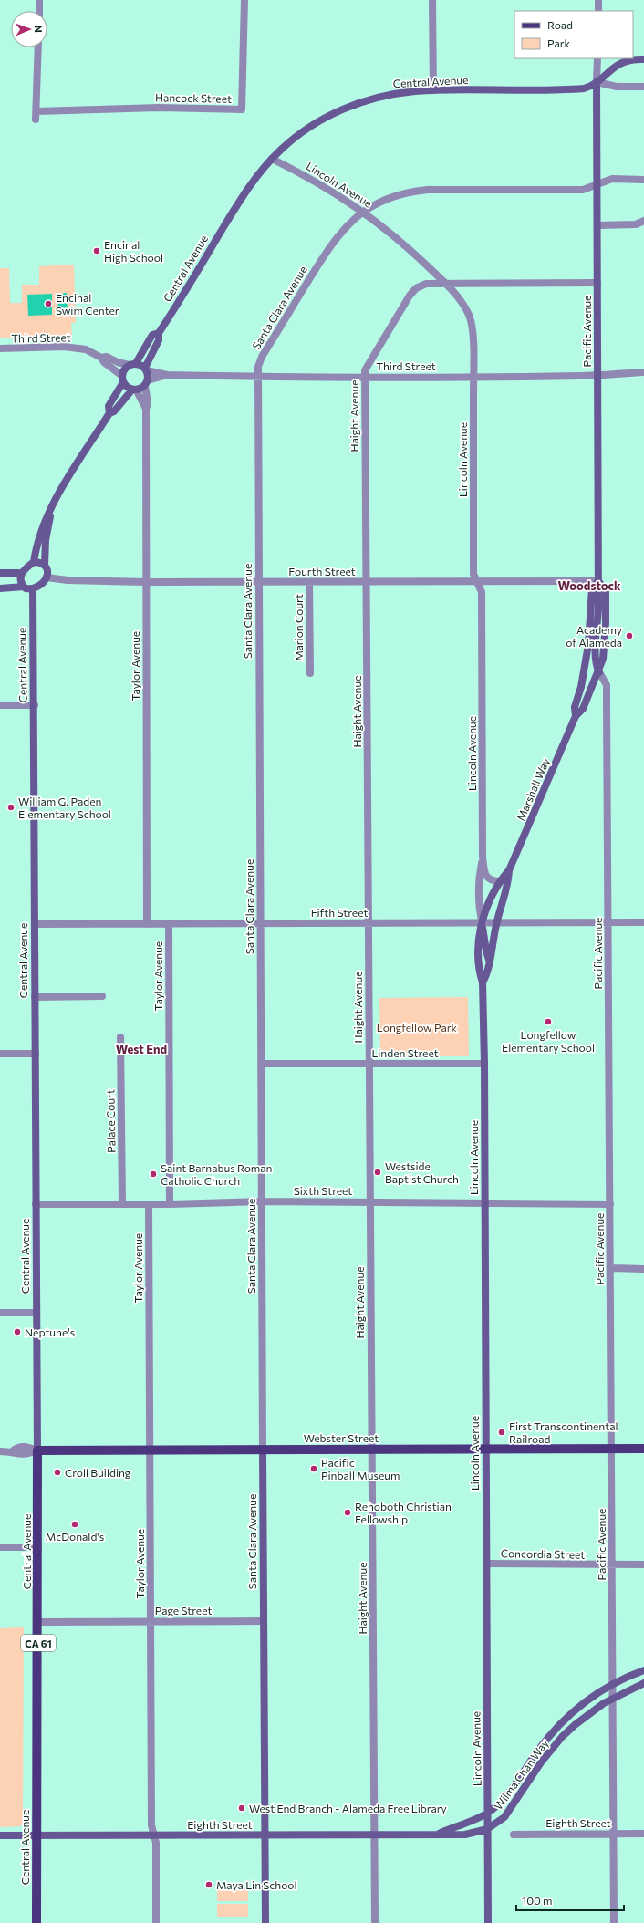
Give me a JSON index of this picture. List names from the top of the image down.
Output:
{
  "streets": {
    "main road": ["Central Avenue", "Webster Street", "CA 61"],
    "street": [
      "Hancock Street",
      "Lincoln Avenue",
      "Santa Clara Avenue",
      "Pacific Avenue",
      "Third Street",
      "Haight Avenue",
      "Fourth Street",
      "Marion Court",
      "Taylor Avenue",
      "Marshall Way",
      "Fifth Street",
      "Linden Street",
      "Palace Court",
      "Sixth Street",
      "Concordia Street",
      "Page Street",
      "Wilma Chan Way",
      "Eighth Street"
    ]
  },
  "crossings": [
    ["Central Avenue", "Lincoln Avenue"],
    ["Central Avenue", "Pacific Avenue"],
    ["Central Avenue", "Third Street"],
    ["Central Avenue", "Fourth Street"],
    ["Central Avenue", "Taylor Avenue"],
    ["Central Avenue", "Fifth Street"],
    ["Central Avenue", "Sixth Street"],
    ["Central Avenue", "Webster Street"],
    ["Central Avenue", "Page Street"],
    ["Central Avenue", "Eighth Street"],
    ["Lincoln Avenue", "Santa Clara Avenue"],
    ["Lincoln Avenue", "Third Street"],
    ["Lincoln Avenue", "Haight Avenue"],
    ["Lincoln Avenue", "Fourth Street"],
    ["Lincoln Avenue", "Marshall Way"],
    ["Lincoln Avenue", "Fifth Street"],
    ["Lincoln Avenue", "Linden Street"],
    ["Lincoln Avenue", "Sixth Street"],
    ["Lincoln Avenue", "Webster Street"],
    ["Lincoln Avenue", "Concordia Street"],
    ["Lincoln Avenue", "Wilma Chan Way"],
    ["Lincoln Avenue", "Eighth Street"],
    ["Santa Clara Avenue", "Pacific Avenue"],
    ["Santa Clara Avenue", "Third Street"],
    ["Santa Clara Avenue", "Fourth Street"],
    ["Santa Clara Avenue", "Fifth Street"],
    ["Santa Clara Avenue", "Linden Street"],
    ["Santa Clara Avenue", "Sixth Street"],
    ["Santa Clara Avenue", "Webster Street"],
    ["Santa Clara Avenue", "Page Street"],
    ["Santa Clara Avenue", "Eighth Street"],
    ["Pacific Avenue", "Third Street"],
    ["Pacific Avenue", "Haight Avenue"],
    ["Pacific Avenue", "Fourth Street"],
    ["Pacific Avenue", "Marshall Way"],
    ["Pacific Avenue", "Fifth Street"],
    ["Pacific Avenue", "Sixth Street"],
    ["Pacific Avenue", "Webster Street"],
    ["Pacific Avenue", "Concordia Street"],
    ["Pacific Avenue", "Wilma Chan Way"],
    ["Pacific Avenue", "Eighth Street"],
    ["Third Street", "Haight Avenue"],
    ["Third Street", "Taylor Avenue"],
    ["Haight Avenue", "Fourth Street"],
    ["Haight Avenue", "Fifth Street"],
    ["Haight Avenue", "Linden Street"],
    ["Haight Avenue", "Sixth Street"],
    ["Haight Avenue", "Webster Street"],
    ["Haight Avenue", "Eighth Street"],
    ["Fourth Street", "Marion Court"],
    ["Fourth Street", "Taylor Avenue"],
    ["Taylor Avenue", "Fifth Street"],
    ["Taylor Avenue", "Sixth Street"],
    ["Taylor Avenue", "Webster Street"],
    ["Taylor Avenue", "Page Street"],
    ["Taylor Avenue", "Eighth Street"],
    ["Marshall Way", "Fifth Street"],
    ["Palace Court", "Sixth Street"],
    ["Wilma Chan Way", "Eighth Street"]
  ],
  "districts": ["Woodstock", "West End"],
  "parks": ["Longfellow Park"],
  "places": [
    "Encinal High School",
    "Encinal Swim Center",
    "Academy of Alameda",
    "William G. Paden Elementary School",
    "Longfellow Elementary School",
    "Westside Baptist Church",
    "Saint Barnabus Roman Catholic Church",
    "Neptune's",
    "First Transcontinental Railroad",
    "Pacific Pinball Museum",
    "Croll Building",
    "Rehoboth Christian Fellowship",
    "McDonald's",
    "West End Branch - Alameda Free Library",
    "Maya Lin School"
  ],
  "legend": ["Road", "Park"],
  "scale_bar": "100 m",
  "north": "right"
}
